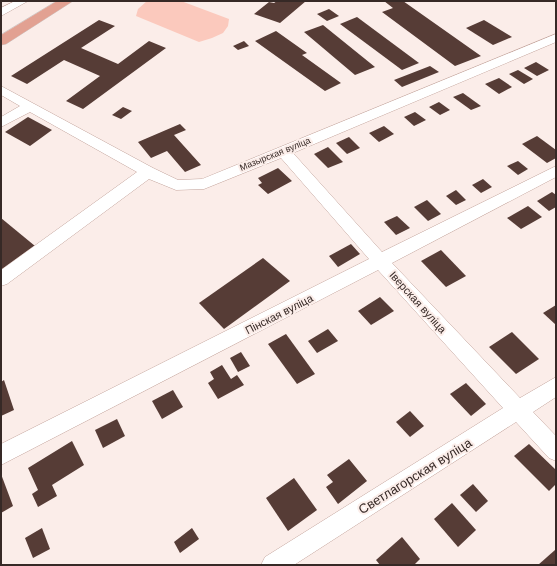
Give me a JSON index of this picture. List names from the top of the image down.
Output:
{
  "streets": {
    "street": [
      "Мазырская вуліца",
      "Іверская вуліца",
      "Пінская вуліца",
      "Светлагорская вуліца"
    ]
  },
  "crossings": [
    ["Мазырская вуліца", "Іверская вуліца"],
    ["Іверская вуліца", "Пінская вуліца"],
    ["Іверская вуліца", "Светлагорская вуліца"]
  ]
}
